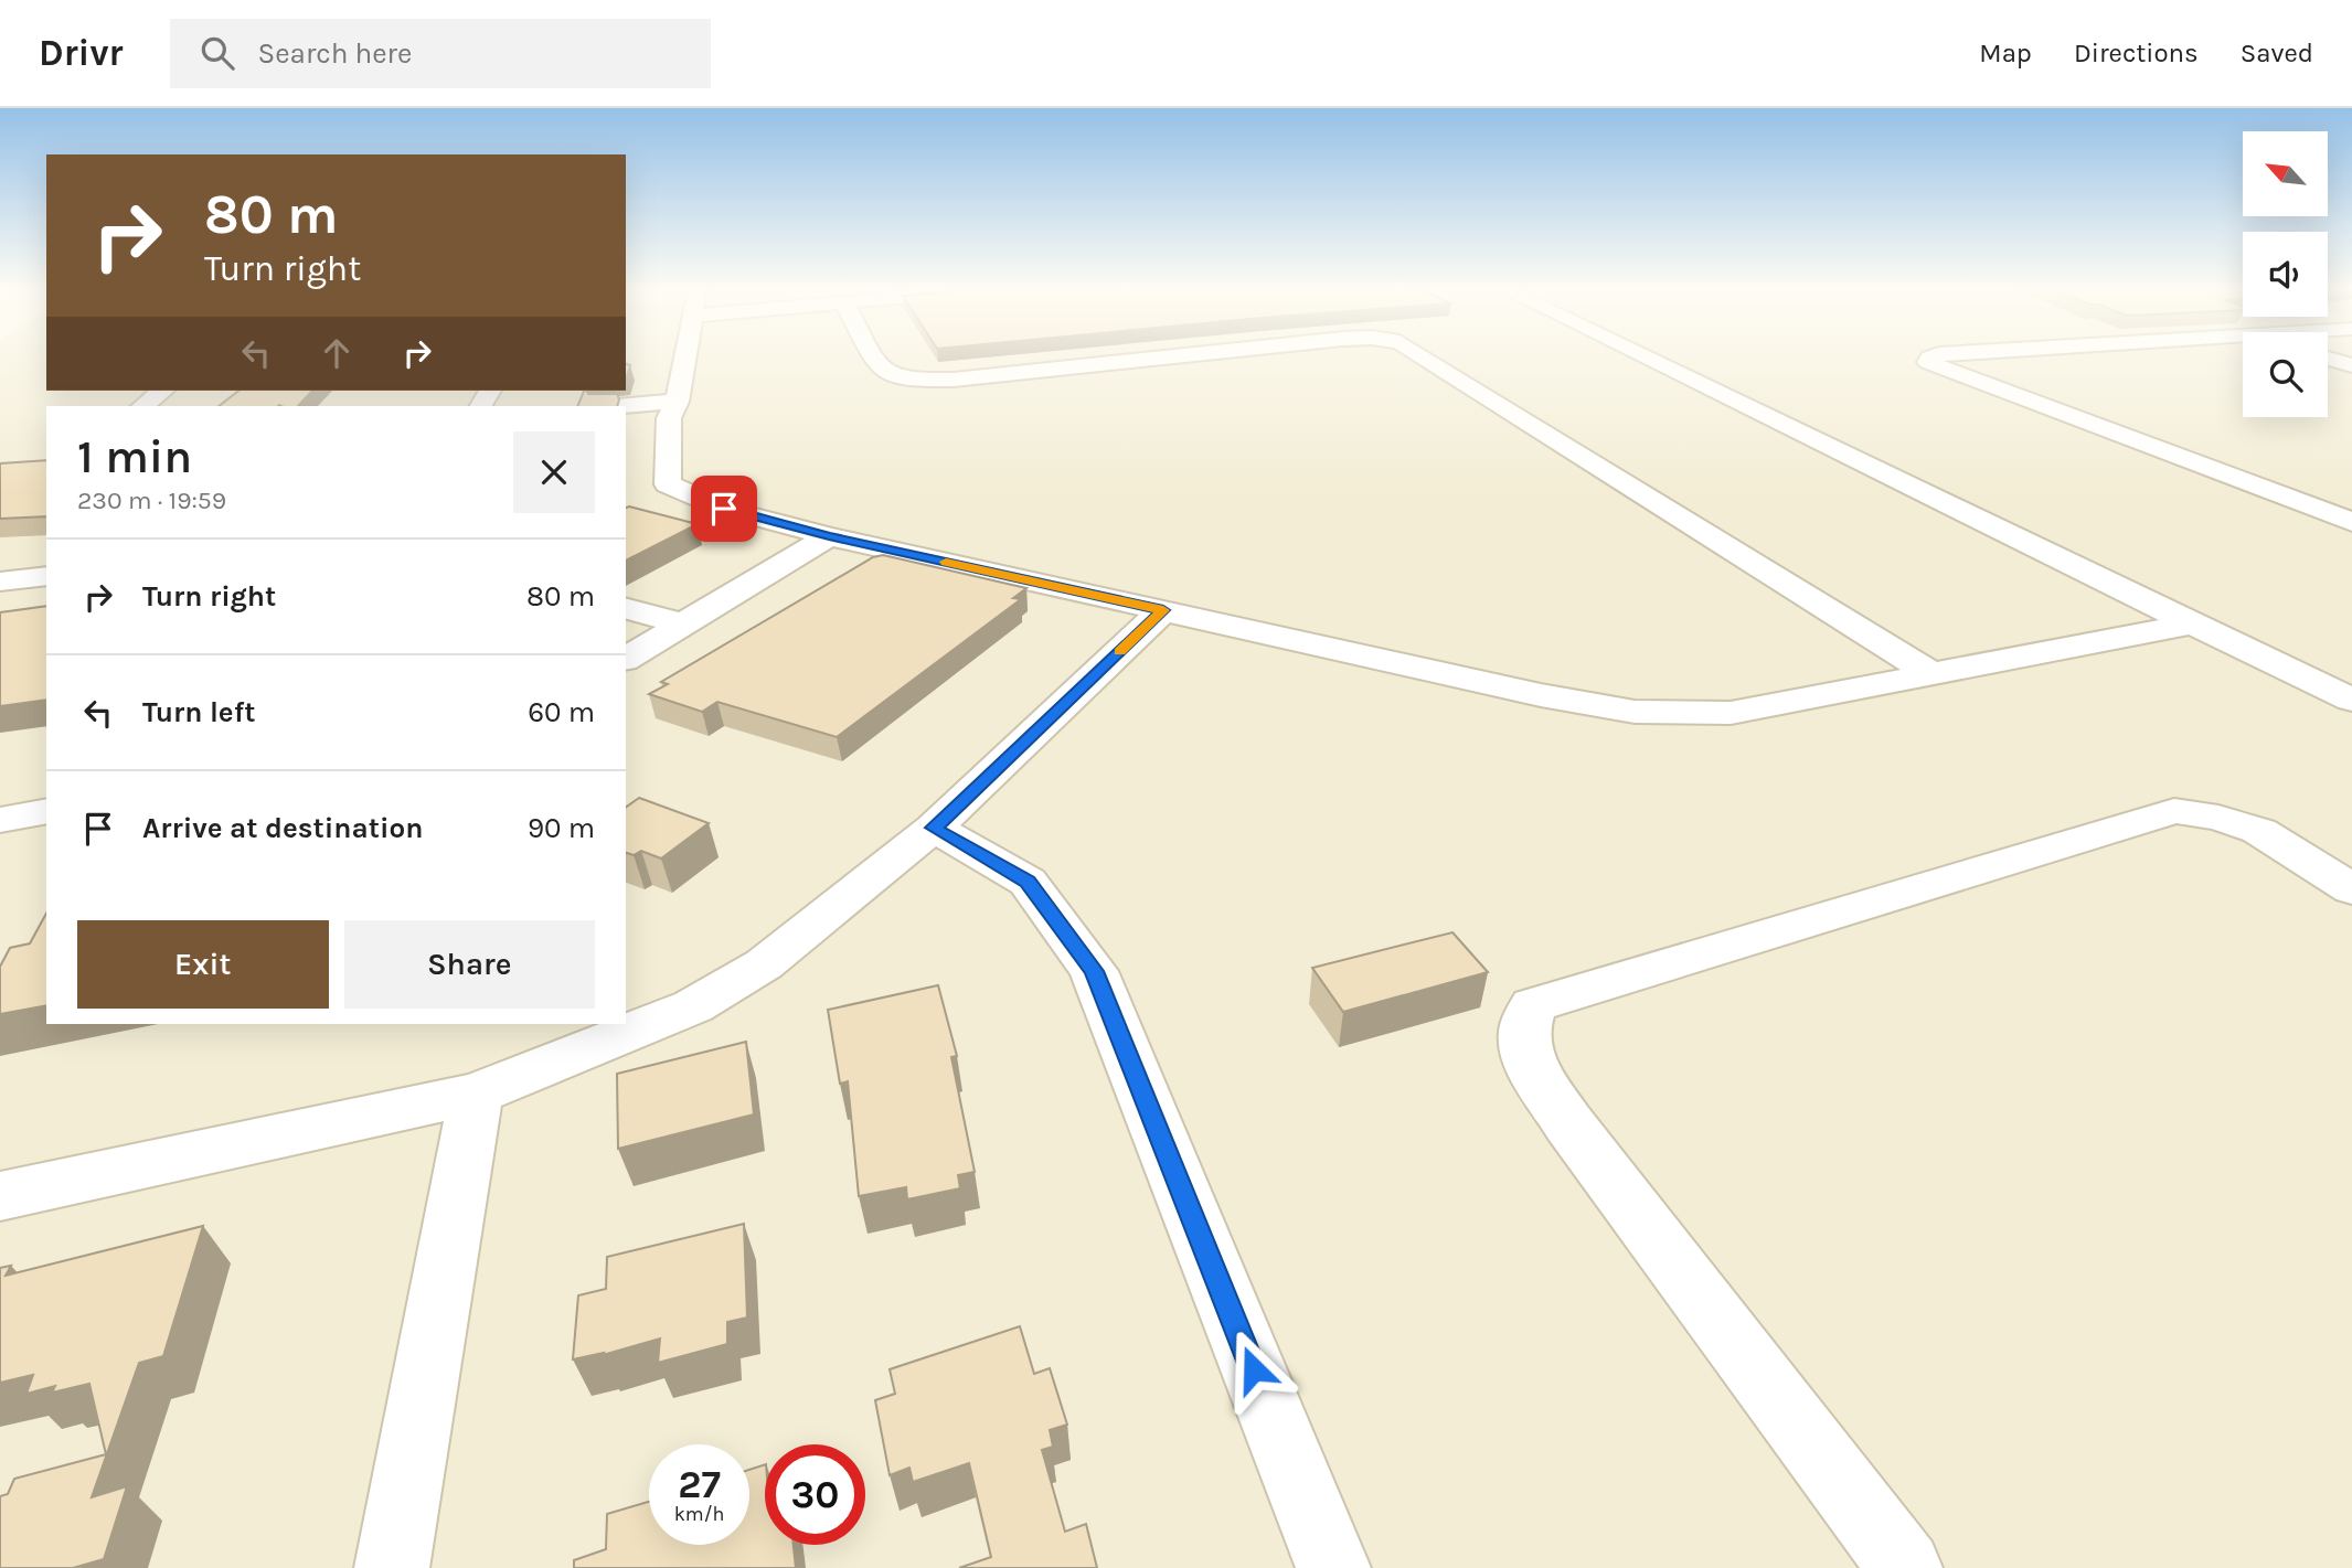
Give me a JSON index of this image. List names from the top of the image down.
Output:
{
  "north": "top left",
  "page": {
    "header": "Drivr",
    "search": "Search here",
    "nav": ["Map", "Directions", "Saved"],
    "turn": ["80 m", "Turn right"],
    "heading": ["1 min", "230 m · 19:59"],
    "list": [
      {
        "name": "Turn right",
        "value": "80 m"
      },
      {
        "name": "Turn left",
        "value": "60 m"
      },
      {
        "name": "Arrive at destination",
        "value": "90 m"
      }
    ],
    "buttons": ["Exit", "Share"],
    "speed": "27 km/h",
    "limit": "30"
  }
}
